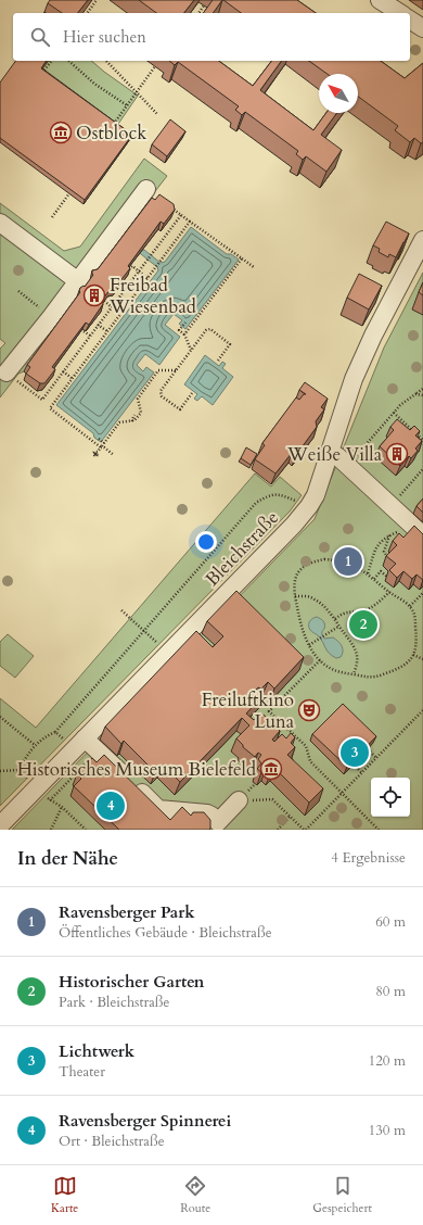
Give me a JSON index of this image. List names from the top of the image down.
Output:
{
  "streets": {
    "street": ["Bleichstraße"]
  },
  "places": {
    "museum": ["Ostblock", "Historisches Museum Bielefeld"],
    "building": ["Freibad Wiesenbad", "Weiße Villa"],
    "theatre": ["Freiluftkino Luna"]
  },
  "north": "top left",
  "page": {
    "search": "Hier suchen",
    "pins": [
      "1",
      "2",
      "3",
      "4"
    ],
    "heading": ["In der Nähe", "4 Ergebnisse"],
    "list": [
      {
        "mark": "1",
        "name": "Ravensberger Park",
        "note": "Öffentliches Gebäude · Bleichstraße",
        "value": "60 m"
      },
      {
        "mark": "2",
        "name": "Historischer Garten",
        "note": "Park · Bleichstraße",
        "value": "80 m"
      },
      {
        "mark": "3",
        "name": "Lichtwerk",
        "note": "Theater",
        "value": "120 m"
      },
      {
        "mark": "4",
        "name": "Ravensberger Spinnerei",
        "note": "Ort · Bleichstraße",
        "value": "130 m"
      }
    ],
    "nav": ["Karte", "Route", "Gespeichert"]
  }
}
